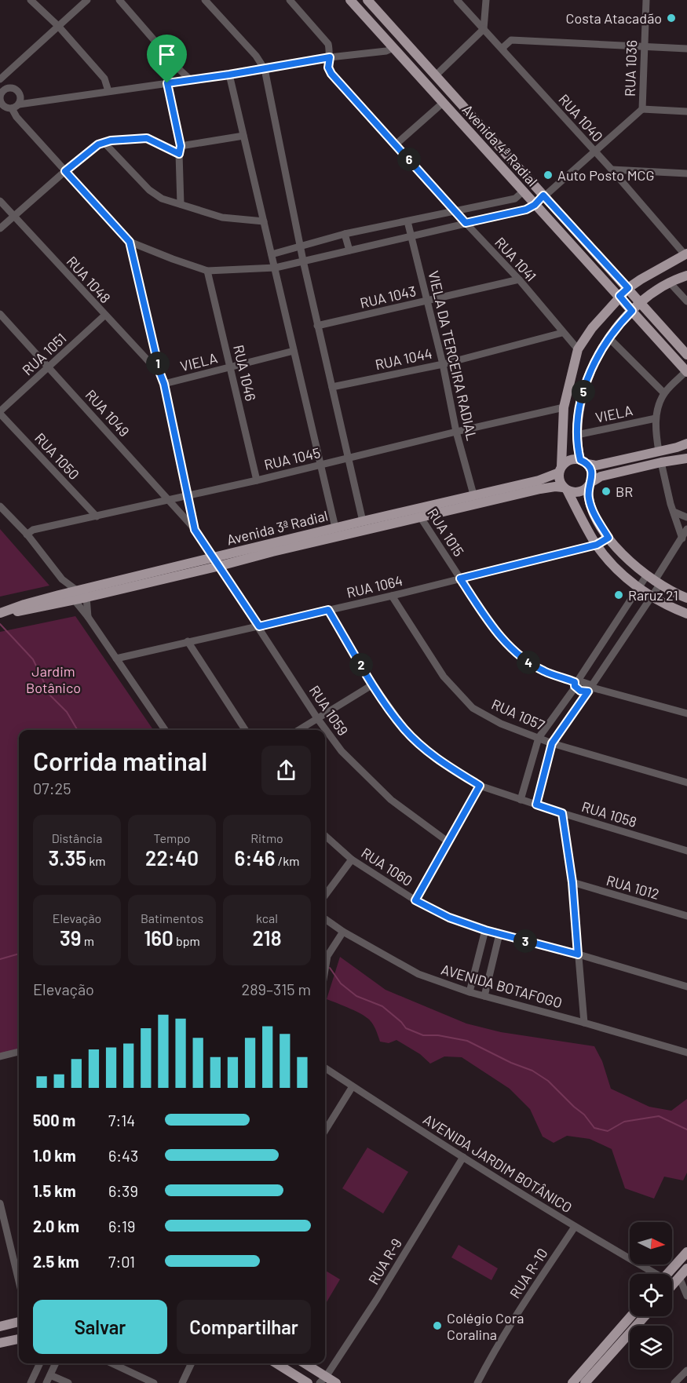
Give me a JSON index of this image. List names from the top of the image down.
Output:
{
  "streets": {
    "main road": ["Avenida 4ª Radial", "Avenida 3ª Radial"],
    "street": [
      "RUA 1036",
      "RUA 1040",
      "RUA 1041",
      "RUA 1048",
      "RUA 1043",
      "RUA 1051",
      "VIELA DA TERCEIRA RADIAL",
      "RUA 1044",
      "VIELA",
      "RUA 1046",
      "RUA 1049",
      "RUA 1050",
      "RUA 1045",
      "RUA 1015",
      "RUA 1064",
      "RUA 1059",
      "RUA 1057",
      "RUA 1058",
      "RUA 1060",
      "RUA 1012",
      "AVENIDA BOTAFOGO",
      "AVENIDA JARDIM BOTÂNICO",
      "RUA R-9",
      "RUA R-10"
    ]
  },
  "crossings": [
    ["RUA 1041", "RUA 1043"],
    ["RUA 1041", "RUA 1044"],
    ["RUA 1048", "RUA 1051"],
    ["RUA 1043", "VIELA DA TERCEIRA RADIAL"],
    ["RUA 1051", "RUA 1049"],
    ["RUA 1051", "RUA 1050"],
    ["VIELA DA TERCEIRA RADIAL", "RUA 1044"],
    ["VIELA DA TERCEIRA RADIAL", "RUA 1045"],
    ["VIELA DA TERCEIRA RADIAL", "Avenida 3ª Radial"],
    ["VIELA", "RUA 1046"],
    ["RUA 1046", "RUA 1045"],
    ["RUA 1049", "RUA 1045"],
    ["RUA 1049", "Avenida 3ª Radial"],
    ["RUA 1049", "RUA 1059"],
    ["RUA 1050", "RUA 1045"],
    ["Avenida 3ª Radial", "RUA 1015"],
    ["Avenida 3ª Radial", "RUA 1059"],
    ["RUA 1015", "RUA 1064"],
    ["RUA 1064", "RUA 1059"],
    ["RUA 1064", "RUA 1057"],
    ["RUA 1064", "RUA 1058"],
    ["AVENIDA JARDIM BOTÂNICO", "RUA R-9"],
    ["AVENIDA JARDIM BOTÂNICO", "RUA R-10"]
  ],
  "parks": ["Jardim Botânico"],
  "places": [
    "Costa Atacadão",
    "Auto Posto MCG",
    "BR",
    "Raruz 21",
    "Colégio Cora Coralina"
  ],
  "north": "right",
  "page": {
    "pins": [
      "6",
      "1",
      "5",
      "4",
      "2",
      "3"
    ],
    "heading": ["Corrida matinal", "07:25"],
    "stats": [
      ["Distância", "3.35 km"],
      ["Tempo", "22:40"],
      ["Ritmo", "6:46 /km"],
      ["Elevação", "39 m"],
      ["Batimentos", "160 bpm"],
      ["kcal", "218"]
    ],
    "chart": ["Elevação", "289–315 m"],
    "list": [
      {
        "name": "500 m",
        "note": "7:14"
      },
      {
        "name": "1.0 km",
        "note": "6:43"
      },
      {
        "name": "1.5 km",
        "note": "6:39"
      },
      {
        "name": "2.0 km",
        "note": "6:19"
      },
      {
        "name": "2.5 km",
        "note": "7:01"
      }
    ],
    "buttons": ["Salvar", "Compartilhar"]
  }
}
